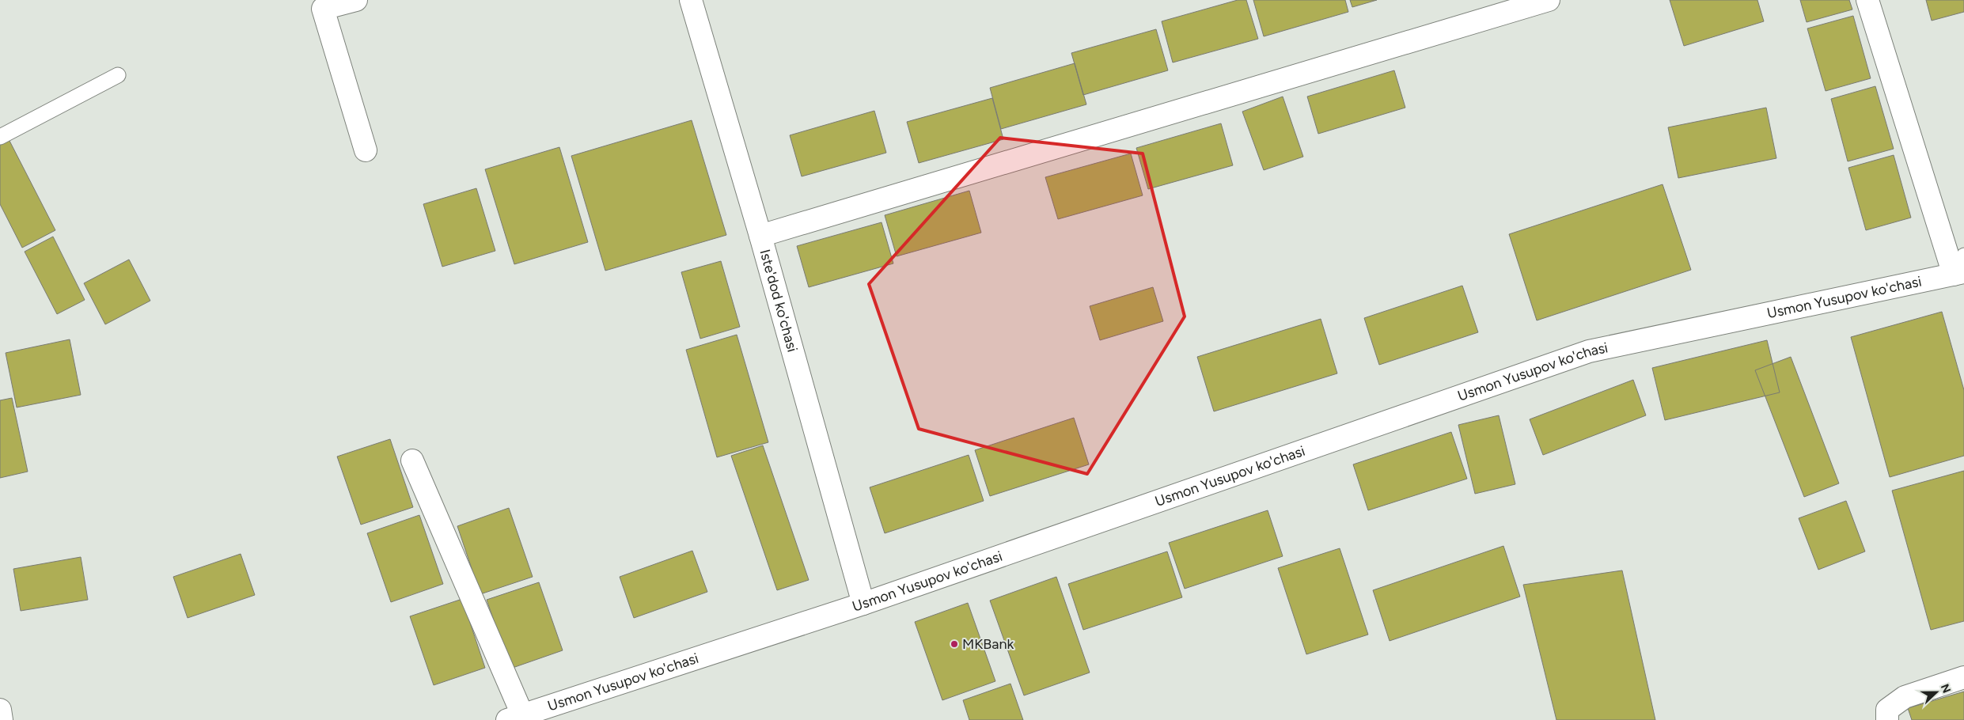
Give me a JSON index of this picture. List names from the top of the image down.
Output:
{
  "streets": {
    "street": ["Usmon Yusupov ko'chasi", "Iste'dod ko'chasi"]
  },
  "crossings": [
    ["Usmon Yusupov ko'chasi", "Iste'dod ko'chasi"]
  ],
  "places": ["MKBank"],
  "north": "right"
}
